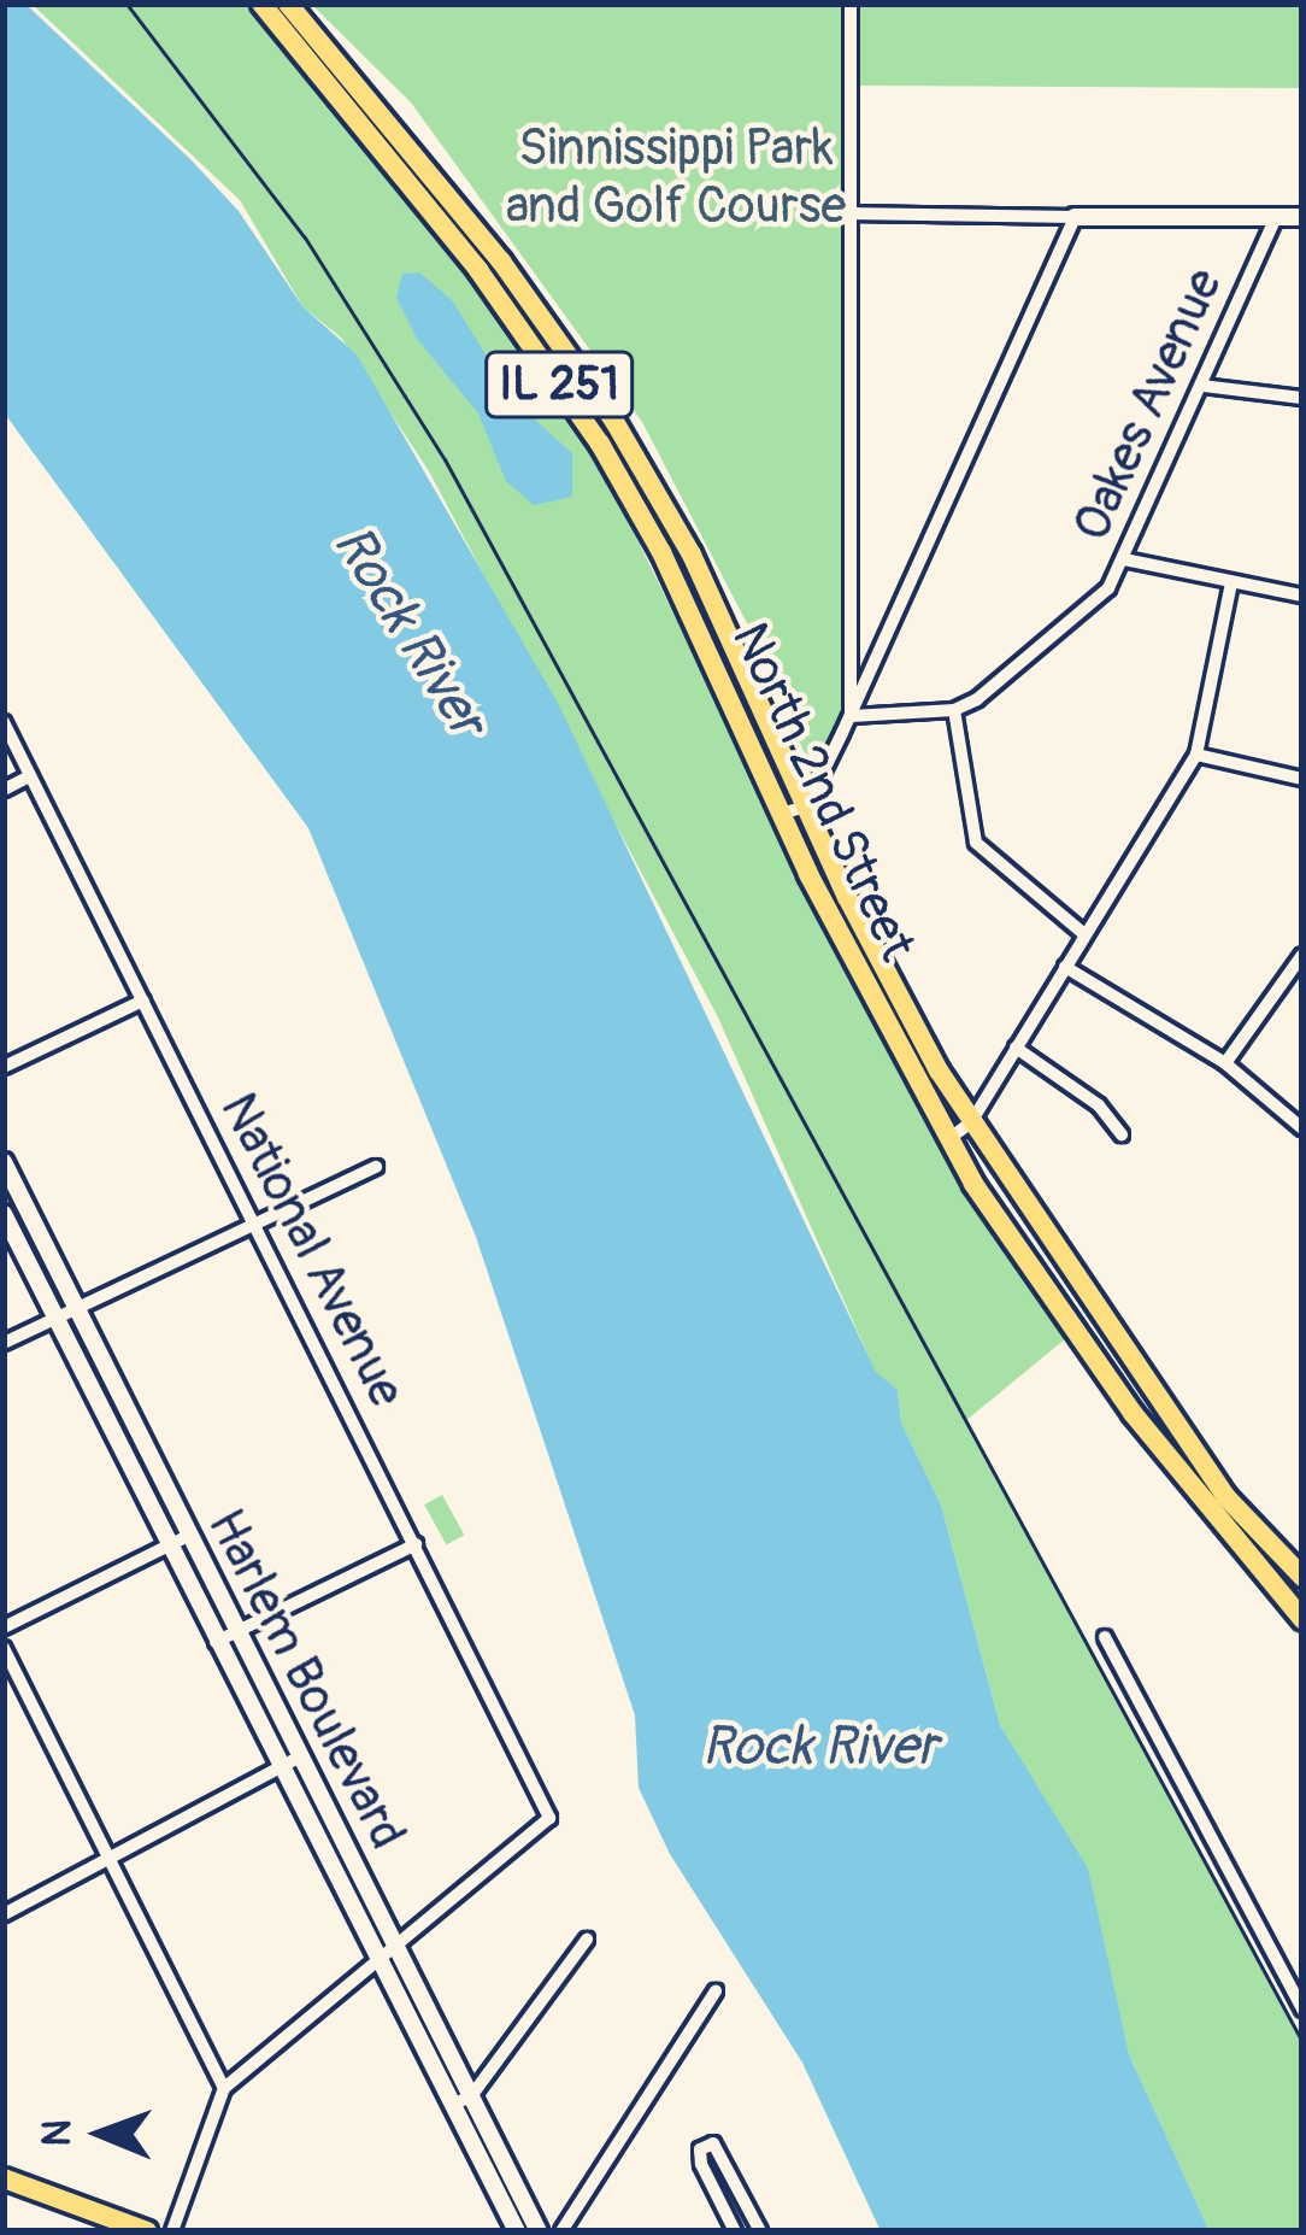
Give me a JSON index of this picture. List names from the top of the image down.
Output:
{
  "streets": {
    "main road": ["IL 251", "North 2nd Street"],
    "street": ["Oakes Avenue", "National Avenue", "Harlem Boulevard"]
  },
  "crossings": [
    ["National Avenue", "Harlem Boulevard"]
  ],
  "water": ["Rock River"],
  "parks": ["Sinnissippi Park and Golf Course"],
  "north": "left"
}
